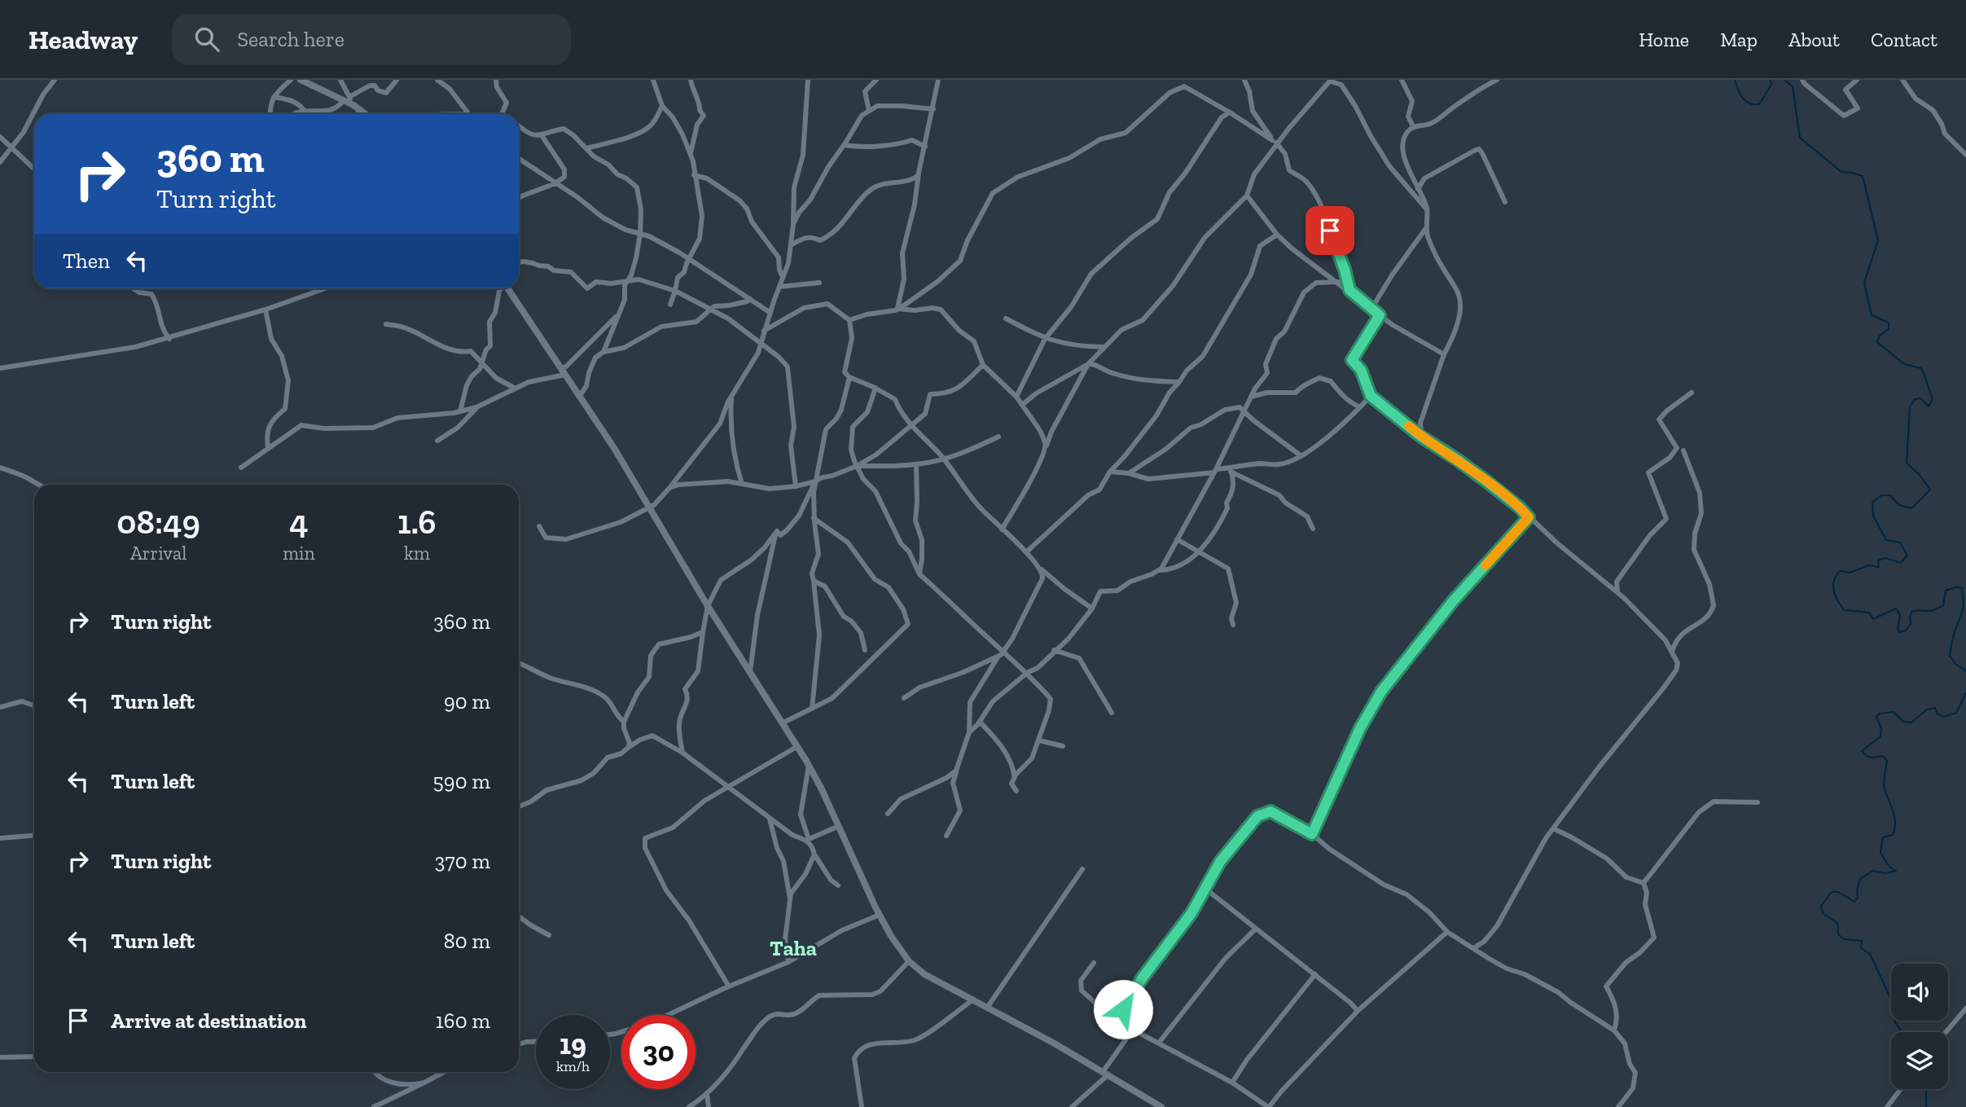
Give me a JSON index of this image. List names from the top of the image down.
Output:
{
  "districts": ["Taha"],
  "page": {
    "header": "Headway",
    "search": "Search here",
    "nav": [
      "Home",
      "Map",
      "About",
      "Contact"
    ],
    "turn": ["360 m", "Turn right"],
    "then": "Then",
    "eta": [
      "08:49",
      "Arrival",
      "4",
      "min",
      "1.6",
      "km"
    ],
    "list": [
      {
        "name": "Turn right",
        "value": "360 m"
      },
      {
        "name": "Turn left",
        "value": "90 m"
      },
      {
        "name": "Turn left",
        "value": "590 m"
      },
      {
        "name": "Turn right",
        "value": "370 m"
      },
      {
        "name": "Turn left",
        "value": "80 m"
      },
      {
        "name": "Arrive at destination",
        "value": "160 m"
      }
    ],
    "speed": "19 km/h",
    "limit": "30"
  }
}
